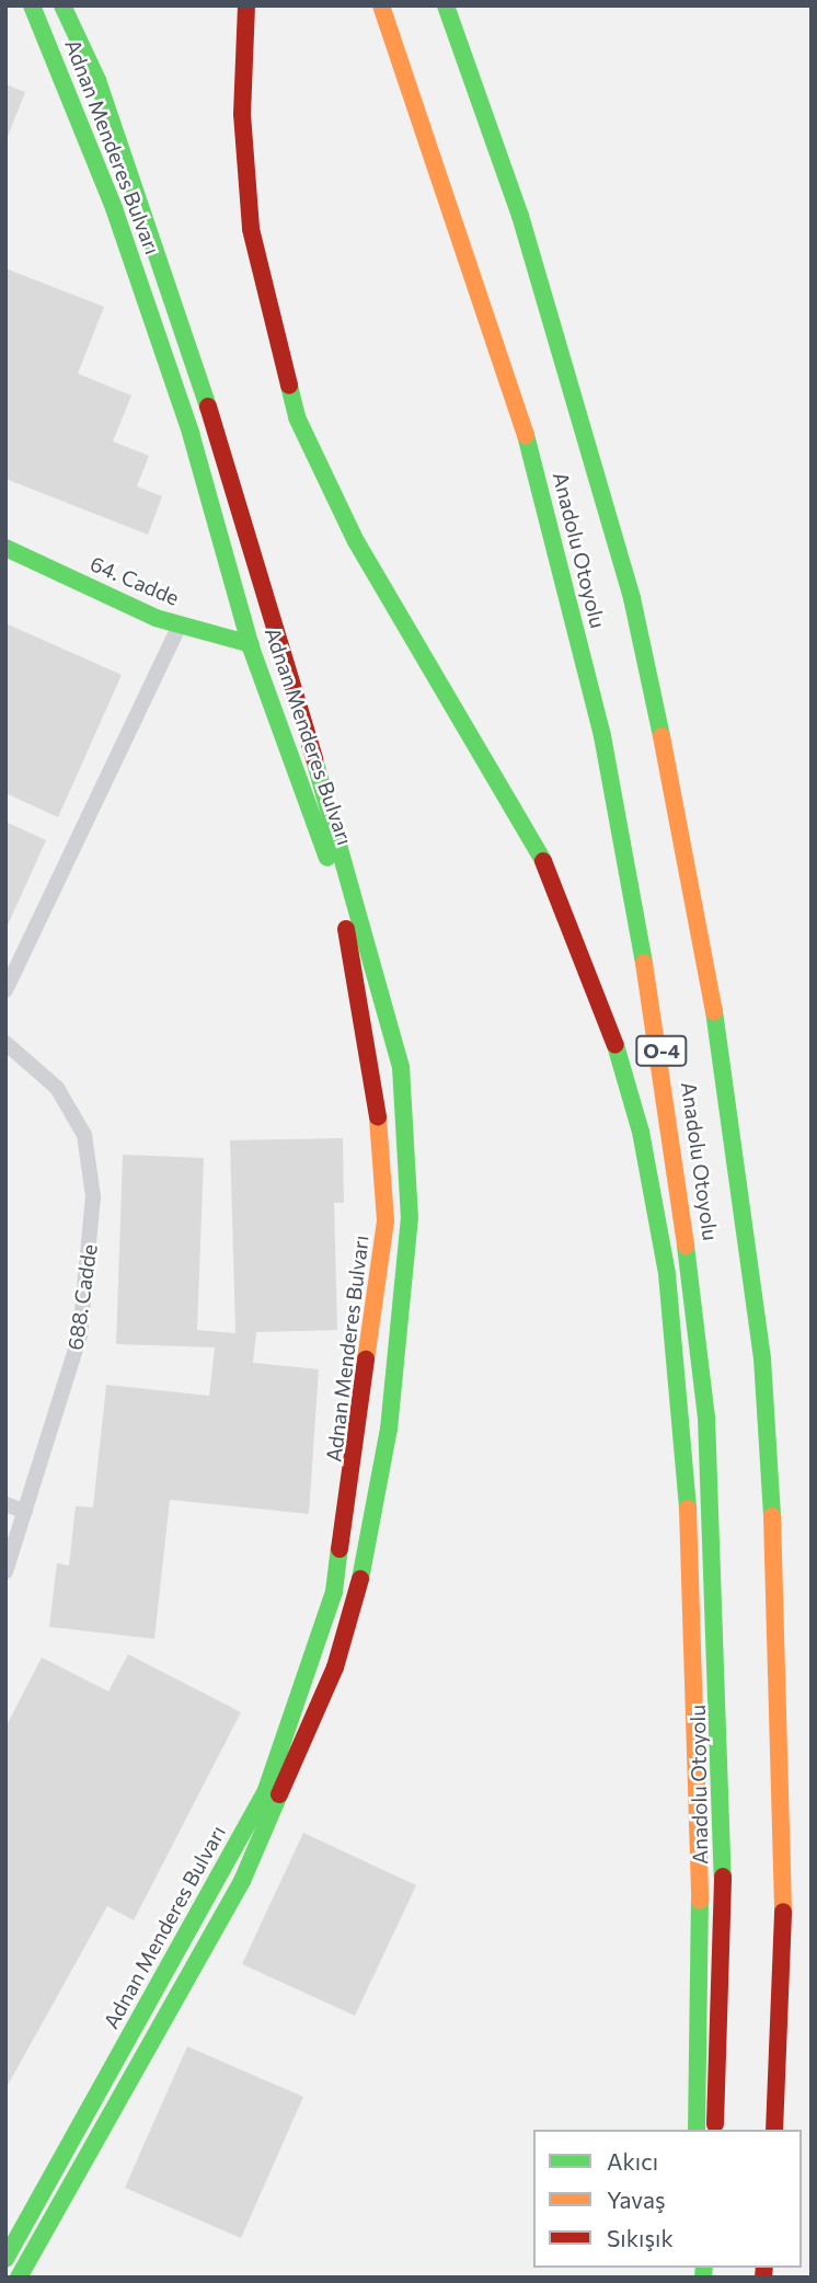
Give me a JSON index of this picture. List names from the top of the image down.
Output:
{
  "streets": {
    "main road": [
      "Adnan Menderes Bulvarı",
      "Anadolu Otoyolu",
      "64. Cadde",
      "O-4"
    ],
    "street": ["688. Cadde"]
  },
  "crossings": [
    ["Adnan Menderes Bulvarı", "64. Cadde"]
  ],
  "legend": ["Akıcı", "Yavaş", "Sıkışık"]
}
